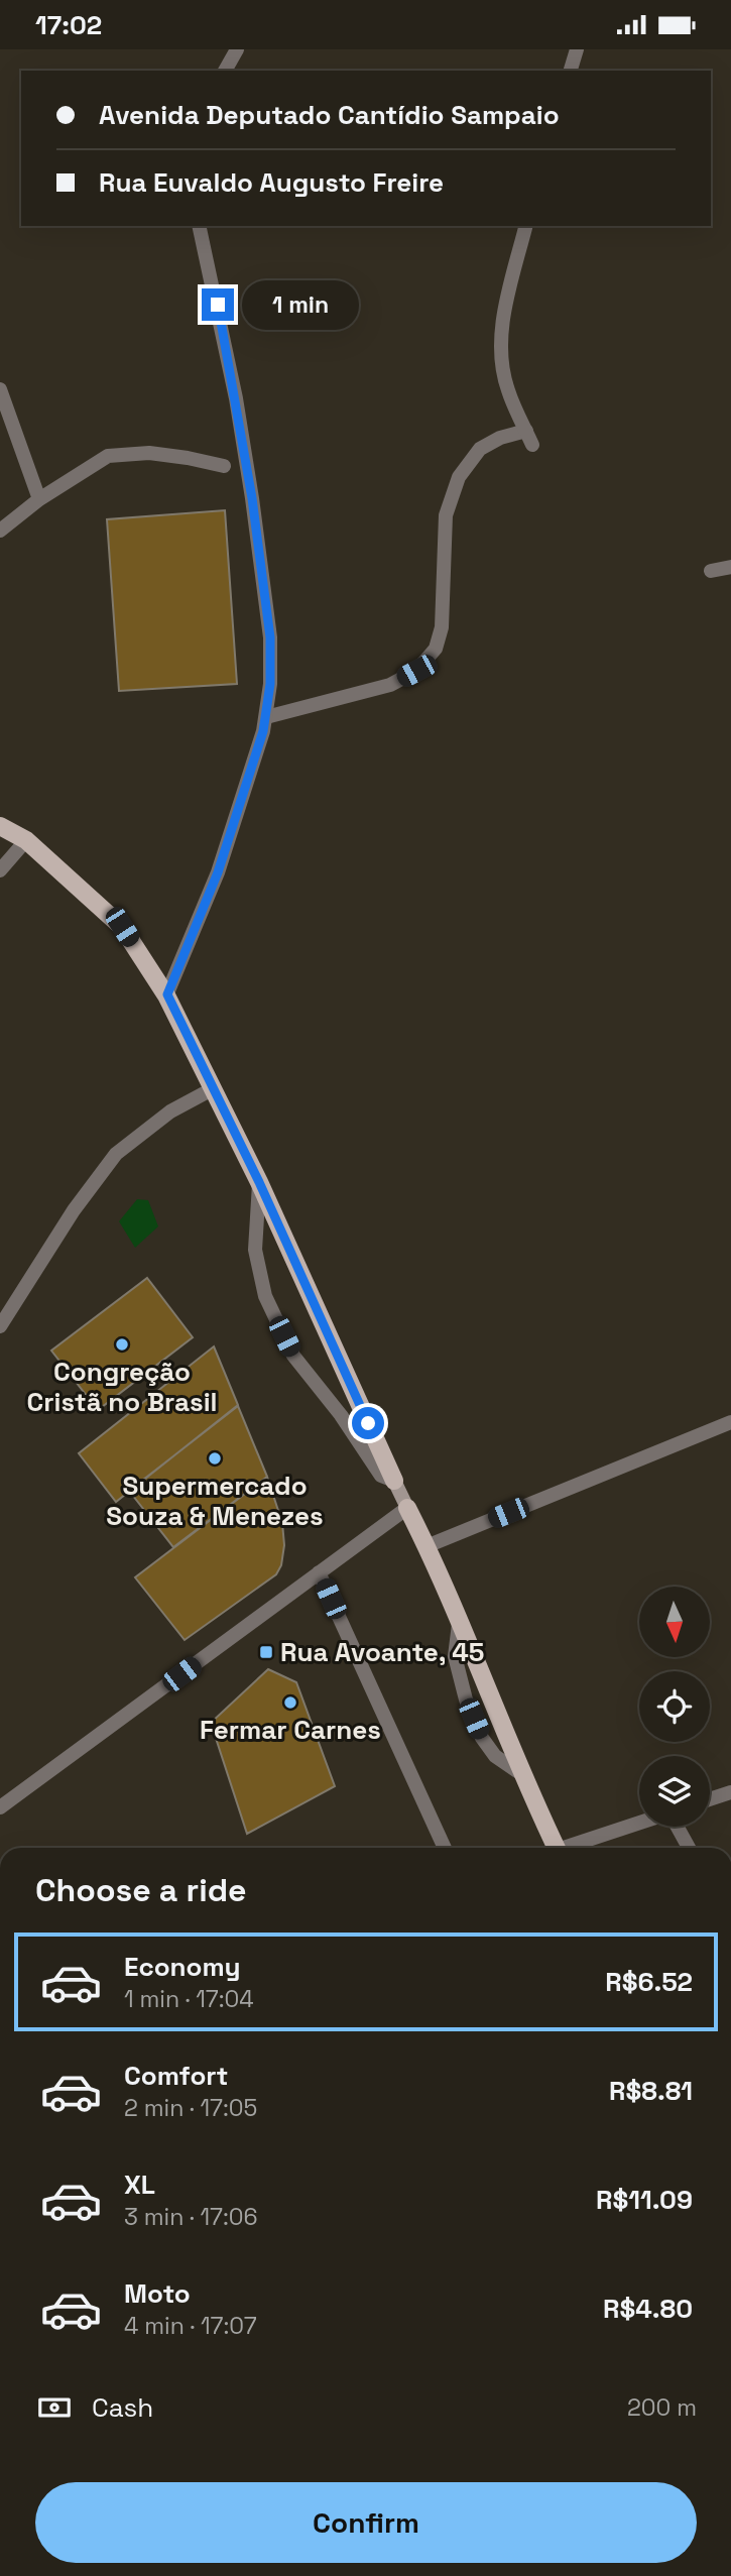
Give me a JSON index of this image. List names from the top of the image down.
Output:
{
  "places": {
    "other": ["Congreção Cristã no Brasil", "Supermercado Souza & Menezes", "Fermar Carnes"],
    "transit": ["Rua Avoante, 45"]
  },
  "north": "bottom",
  "page": {
    "status": "17:02",
    "banner": ["Avenida Deputado Cantídio Sampaio", "Rua Euvaldo Augusto Freire"],
    "bubble": "1 min",
    "heading": "Choose a ride",
    "list": [
      {
        "name": "Economy",
        "note": "1 min · 17:04",
        "value": "R$6.52"
      },
      {
        "name": "Comfort",
        "note": "2 min · 17:05",
        "value": "R$8.81"
      },
      {
        "name": "XL",
        "note": "3 min · 17:06",
        "value": "R$11.09"
      },
      {
        "name": "Moto",
        "note": "4 min · 17:07",
        "value": "R$4.80"
      }
    ],
    "pay": ["Cash", "200 m"],
    "buttons": "Confirm"
  }
}
